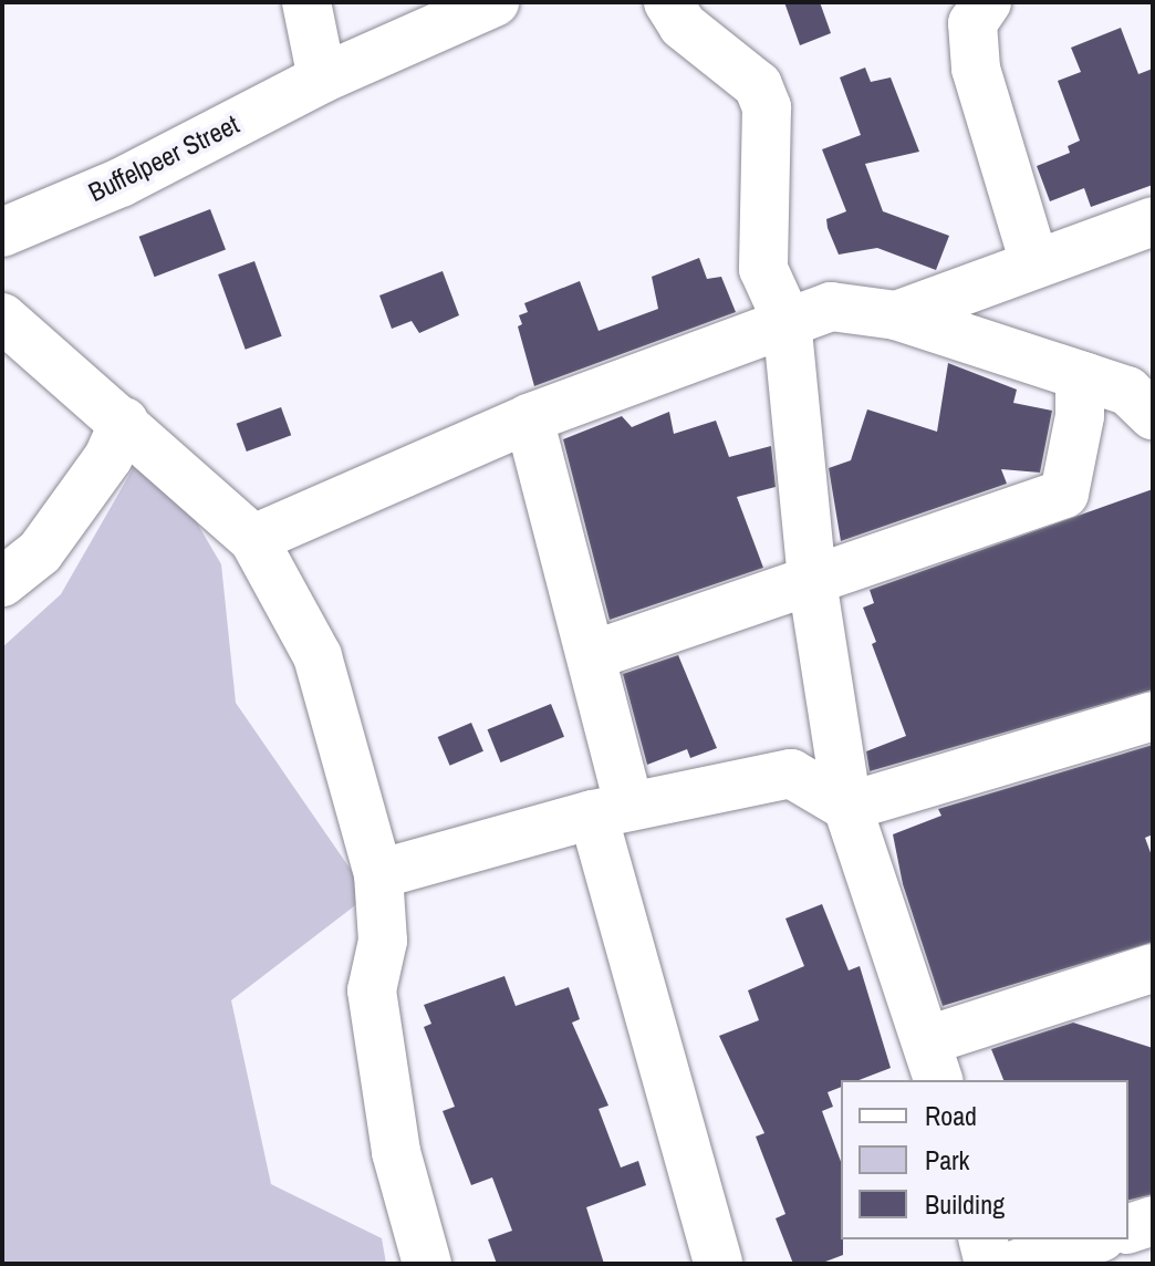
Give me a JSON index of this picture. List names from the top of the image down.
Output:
{
  "streets": {
    "street": ["Buffelpeer Street"]
  },
  "legend": ["Road", "Park", "Building"]
}
